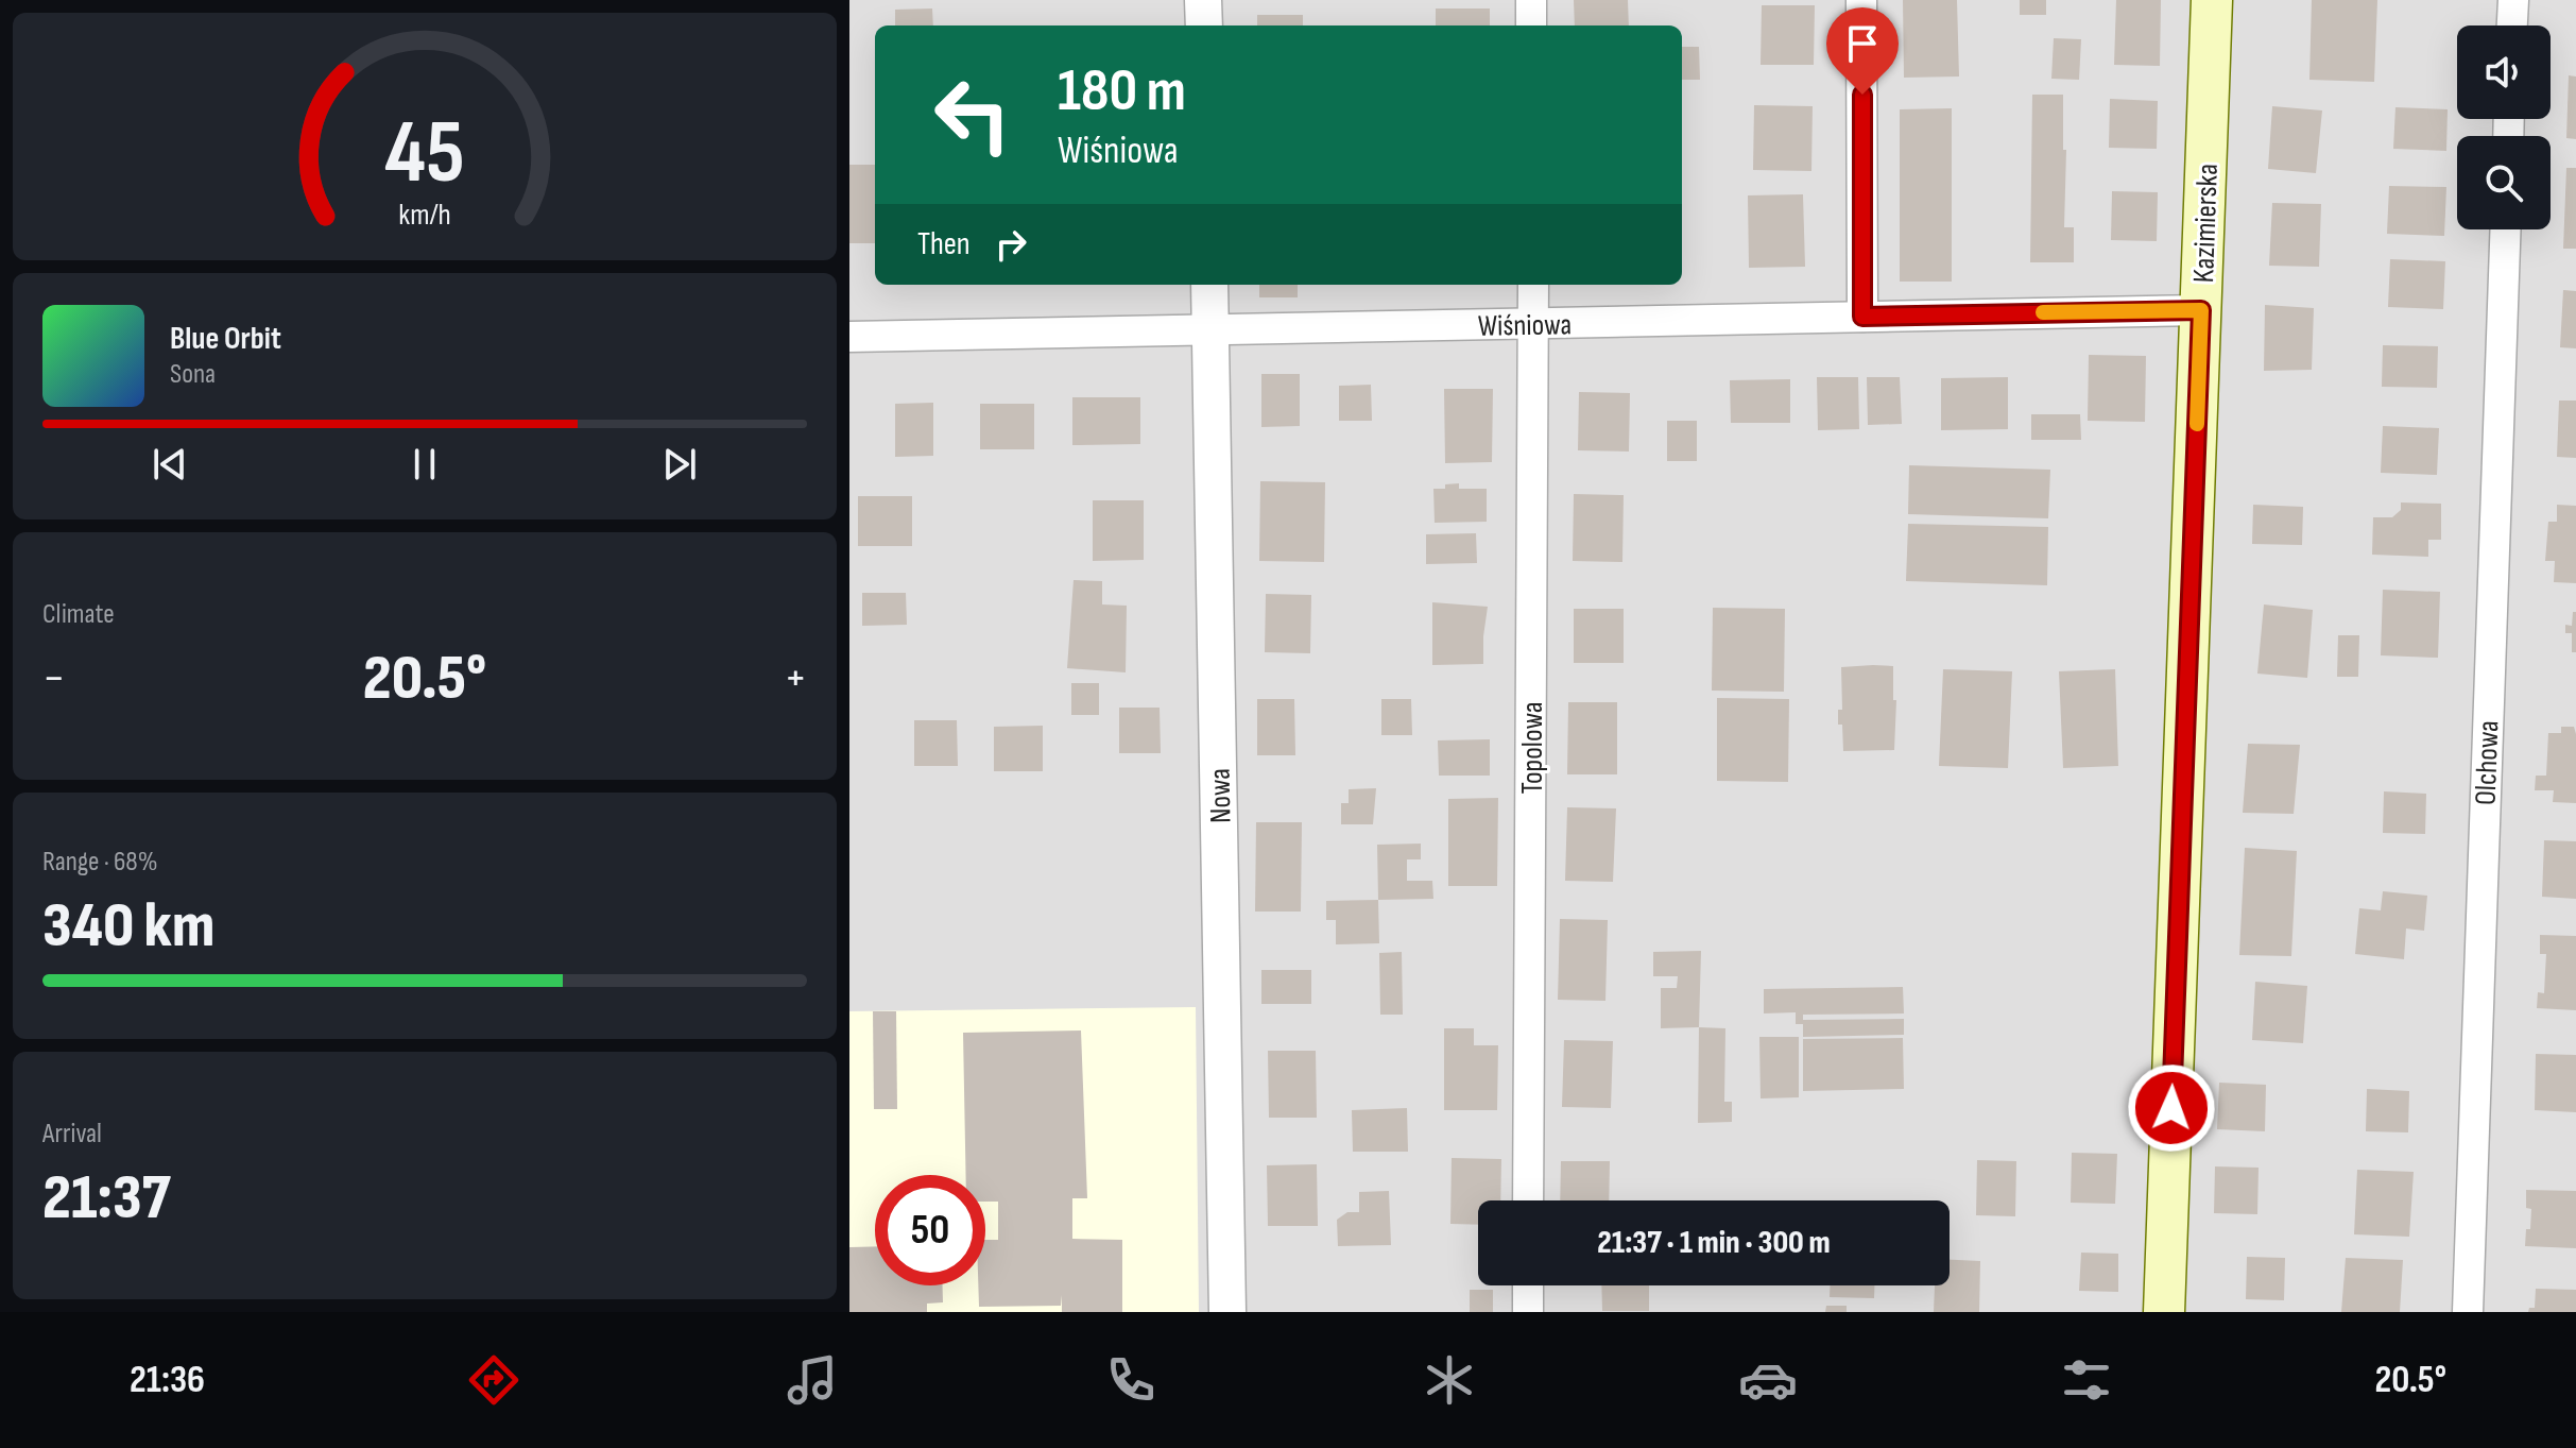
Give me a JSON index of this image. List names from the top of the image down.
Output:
{
  "streets": {
    "main road": ["Kazimierska"],
    "street": [
      "Wiśniowa",
      "Topolowa",
      "Olchowa",
      "Nowa"
    ]
  },
  "crossings": [
    ["Kazimierska", "Wiśniowa"],
    ["Wiśniowa", "Topolowa"],
    ["Wiśniowa", "Nowa"]
  ],
  "page": {
    "turn": ["180 m", "Wiśniowa"],
    "then": "Then",
    "song": ["Blue Orbit", "Sona"],
    "tile": [
      "Climate",
      ["Range · 68%", "340 km"],
      ["Arrival", "21:37"]
    ],
    "heat": ["−", "20.5°", "+"],
    "limit": "50",
    "trip": "21:37 · 1 min · 300 m",
    "tabs": ["21:36", "20.5°"],
    "gauge": ["45", "km/h"]
  }
}
